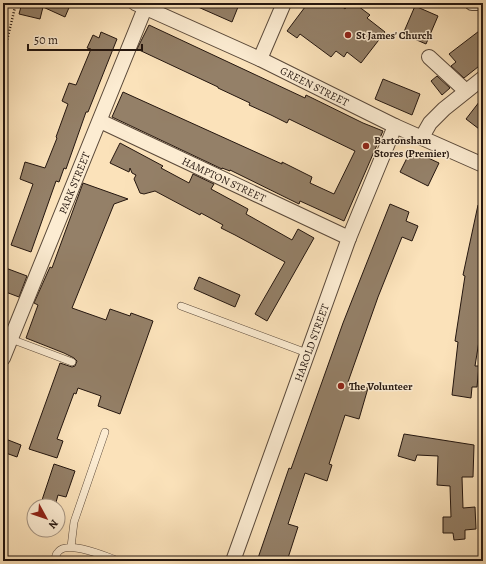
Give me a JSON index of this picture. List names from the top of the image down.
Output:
{
  "streets": {
    "street": [
      "GREEN STREET",
      "HAMPTON STREET",
      "PARK STREET",
      "HAROLD STREET"
    ]
  },
  "crossings": [
    ["GREEN STREET", "PARK STREET"],
    ["GREEN STREET", "HAROLD STREET"],
    ["HAMPTON STREET", "PARK STREET"],
    ["HAMPTON STREET", "HAROLD STREET"]
  ],
  "places": ["St James' Church", "Bartonsham Stores (Premier)", "The Volunteer"],
  "scale_bar": "50 m",
  "north": "bottom right"
}
